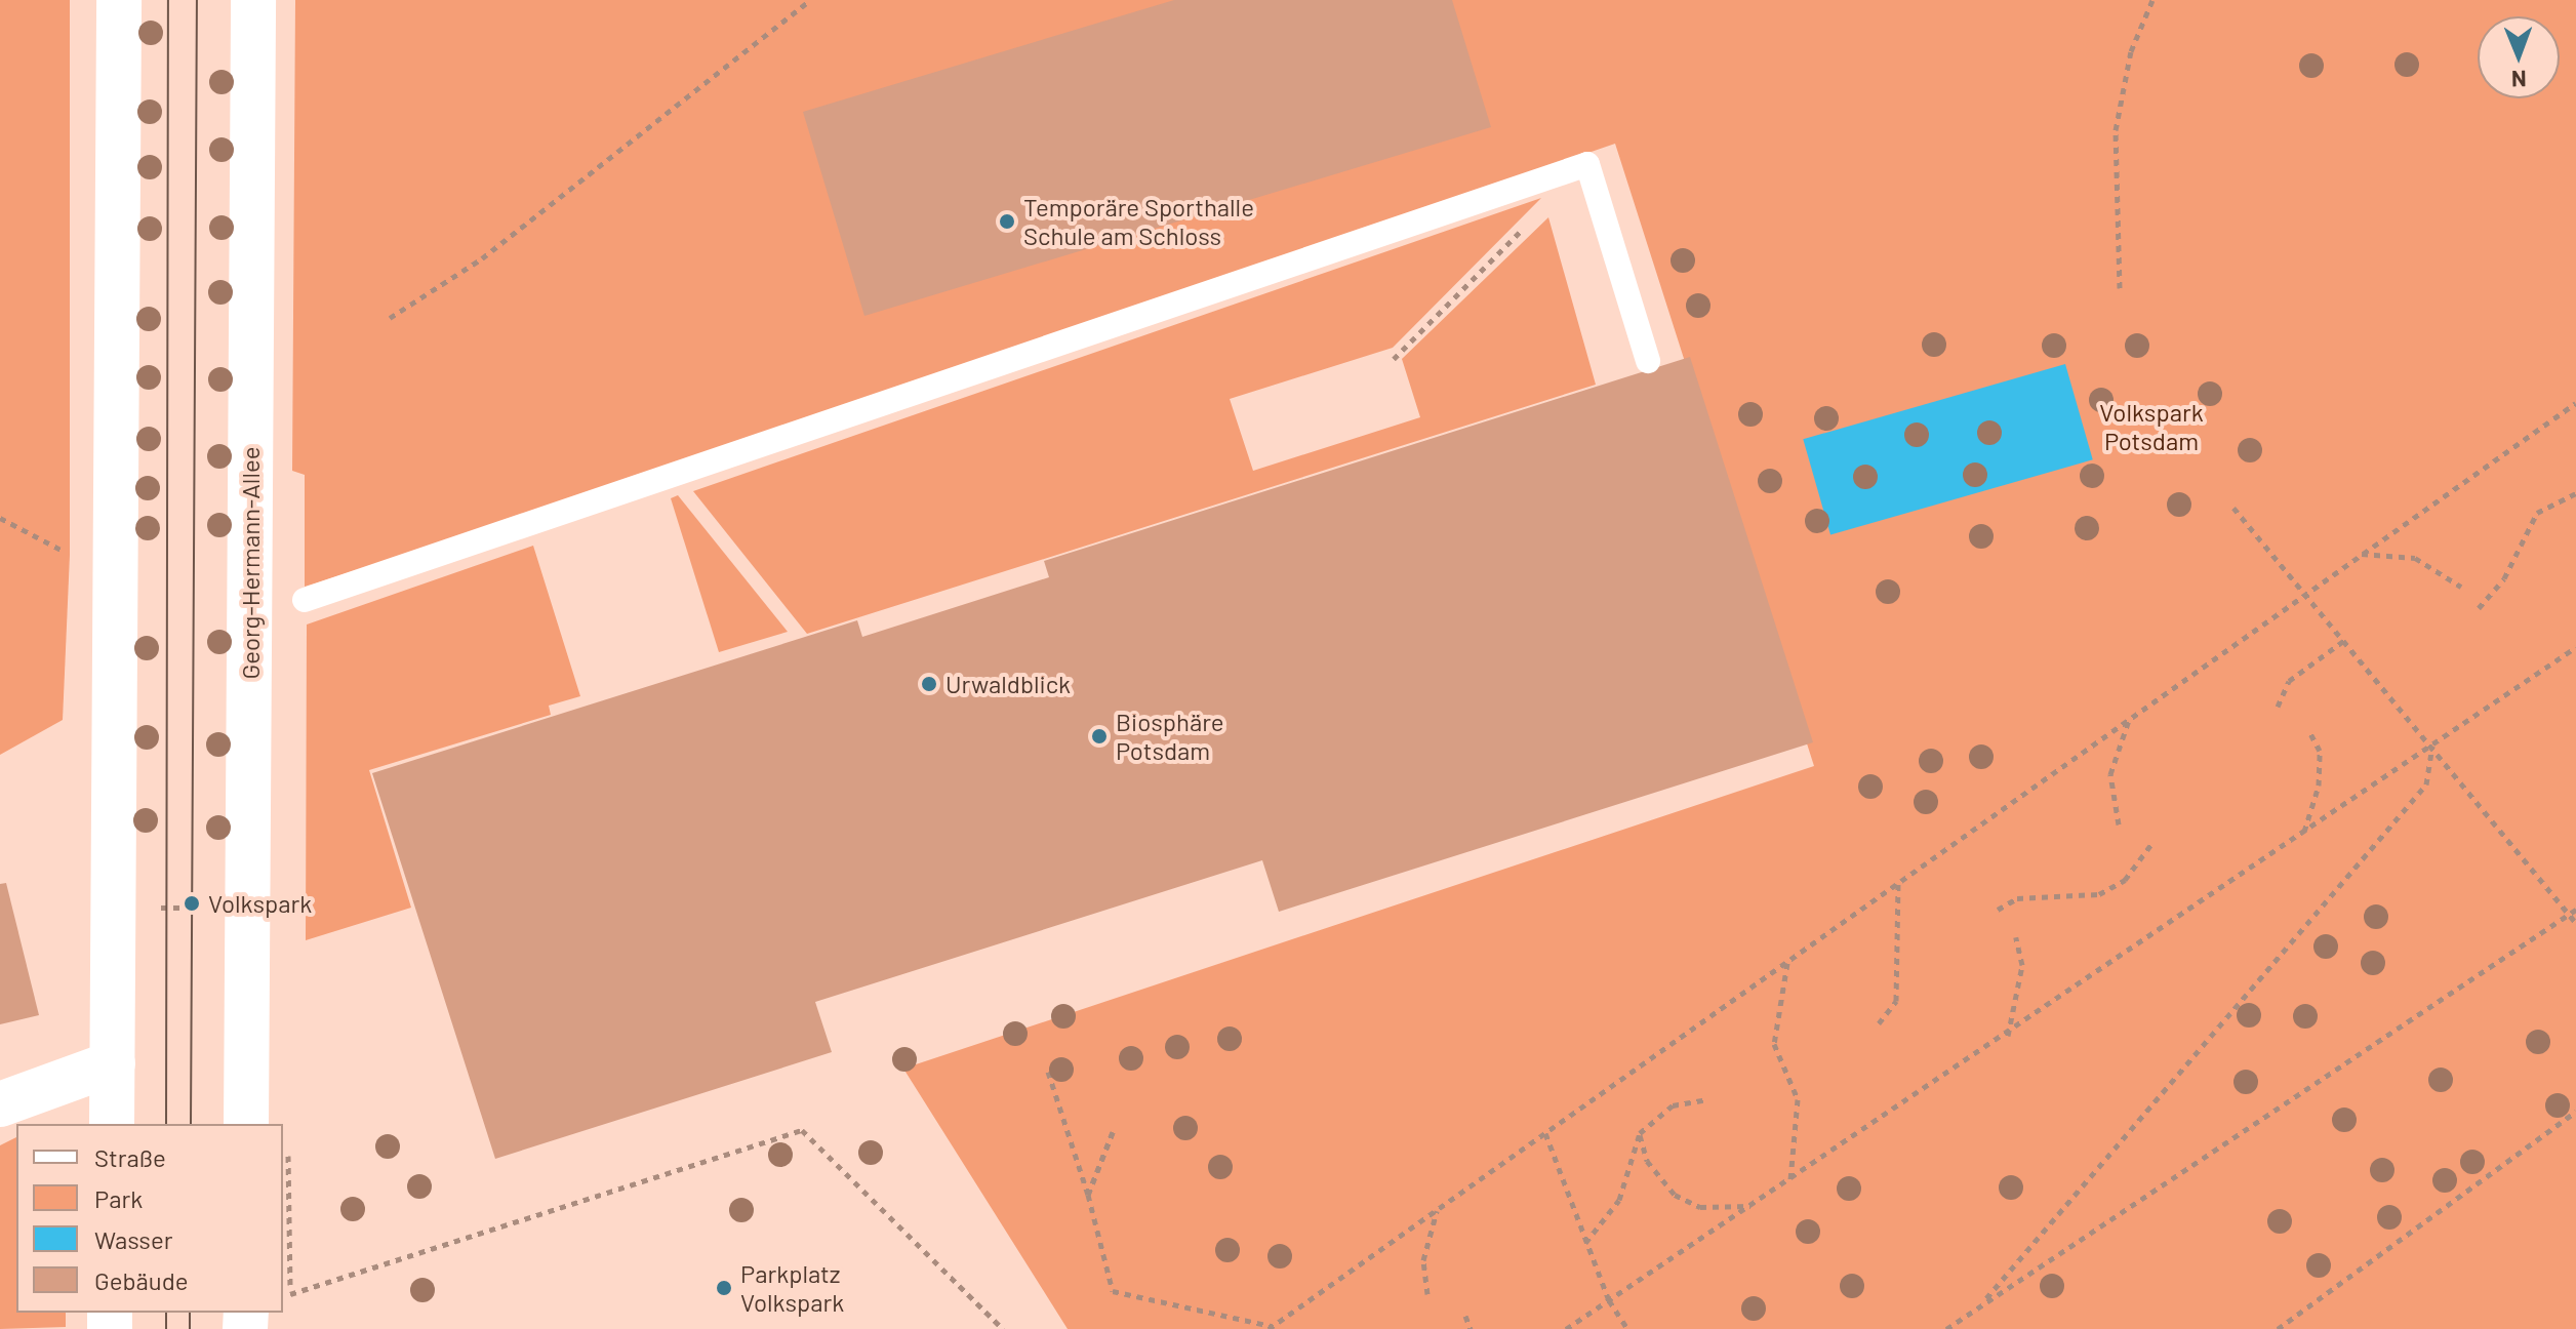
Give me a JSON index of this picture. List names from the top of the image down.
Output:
{
  "streets": {
    "street": ["Georg-Hermann-Allee"]
  },
  "parks": ["Volkspark Potsdam"],
  "places": [
    "Temporäre Sporthalle Schule am Schloss",
    "Urwaldblick",
    "Biosphäre Potsdam",
    "Volkspark",
    "Parkplatz Volkspark"
  ],
  "legend": [
    "Straße",
    "Park",
    "Wasser",
    "Gebäude"
  ],
  "north": "bottom"
}
